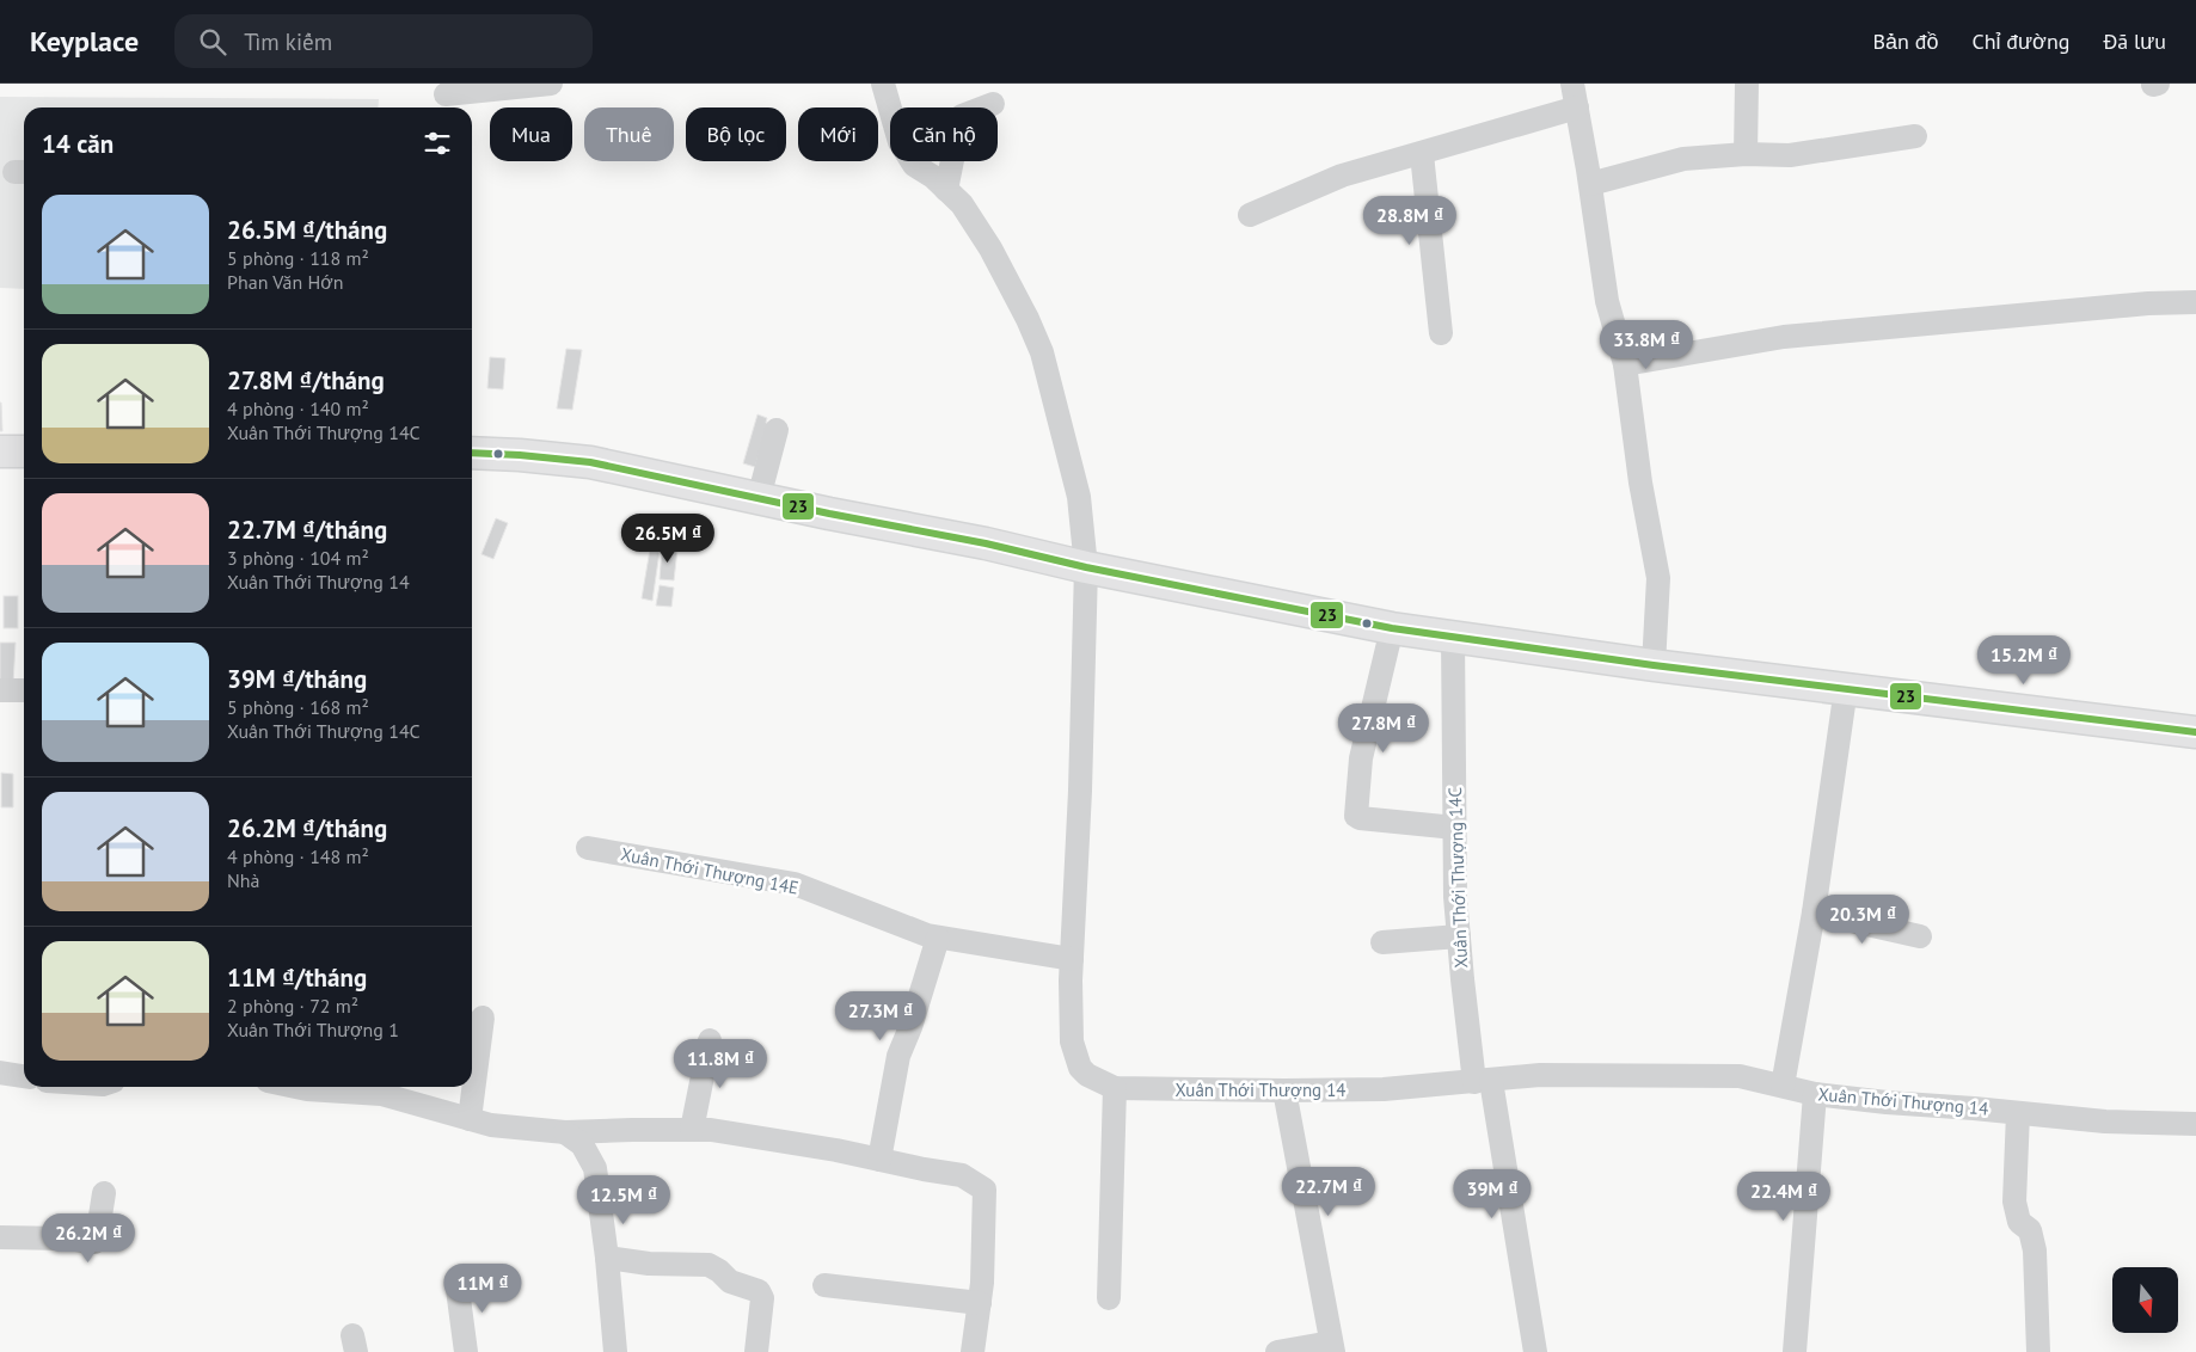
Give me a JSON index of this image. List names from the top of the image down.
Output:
{
  "streets": {
    "street": ["Xuân Thới Thượng 14E", "Xuân Thới Thượng 14C", "Xuân Thới Thượng 14"]
  },
  "crossings": [
    ["Xuân Thới Thượng 14E", "Xuân Thới Thượng 14"],
    ["Xuân Thới Thượng 14C", "Xuân Thới Thượng 14"]
  ],
  "lines": ["transit line 23"],
  "north": "bottom",
  "page": {
    "header": "Keyplace",
    "search": "Tìm kiếm",
    "nav": ["Bản đồ", "Chỉ đường", "Đã lưu"],
    "chip": [
      "Mua",
      "Thuê",
      "Bộ lọc",
      "Mới",
      "Căn hộ"
    ],
    "heading": "14 căn",
    "list": [
      {
        "name": "26.5M ₫/tháng",
        "note": "5 phòng · 118 m² · Phan Văn Hớn"
      },
      {
        "name": "27.8M ₫/tháng",
        "note": "4 phòng · 140 m² · Xuân Thới Thượng 14C"
      },
      {
        "name": "22.7M ₫/tháng",
        "note": "3 phòng · 104 m² · Xuân Thới Thượng 14"
      },
      {
        "name": "39M ₫/tháng",
        "note": "5 phòng · 168 m² · Xuân Thới Thượng 14C"
      },
      {
        "name": "26.2M ₫/tháng",
        "note": "4 phòng · 148 m² · Nhà"
      },
      {
        "name": "11M ₫/tháng",
        "note": "2 phòng · 72 m² · Xuân Thới Thượng 1"
      }
    ],
    "price": [
      "28.8M ₫",
      "33.8M ₫",
      "26.5M ₫",
      "15.2M ₫",
      "27.8M ₫",
      "20.3M ₫",
      "27.3M ₫",
      "11.8M ₫",
      "22.7M ₫",
      "39M ₫",
      "22.4M ₫",
      "12.5M ₫",
      "26.2M ₫",
      "11M ₫"
    ]
  }
}
